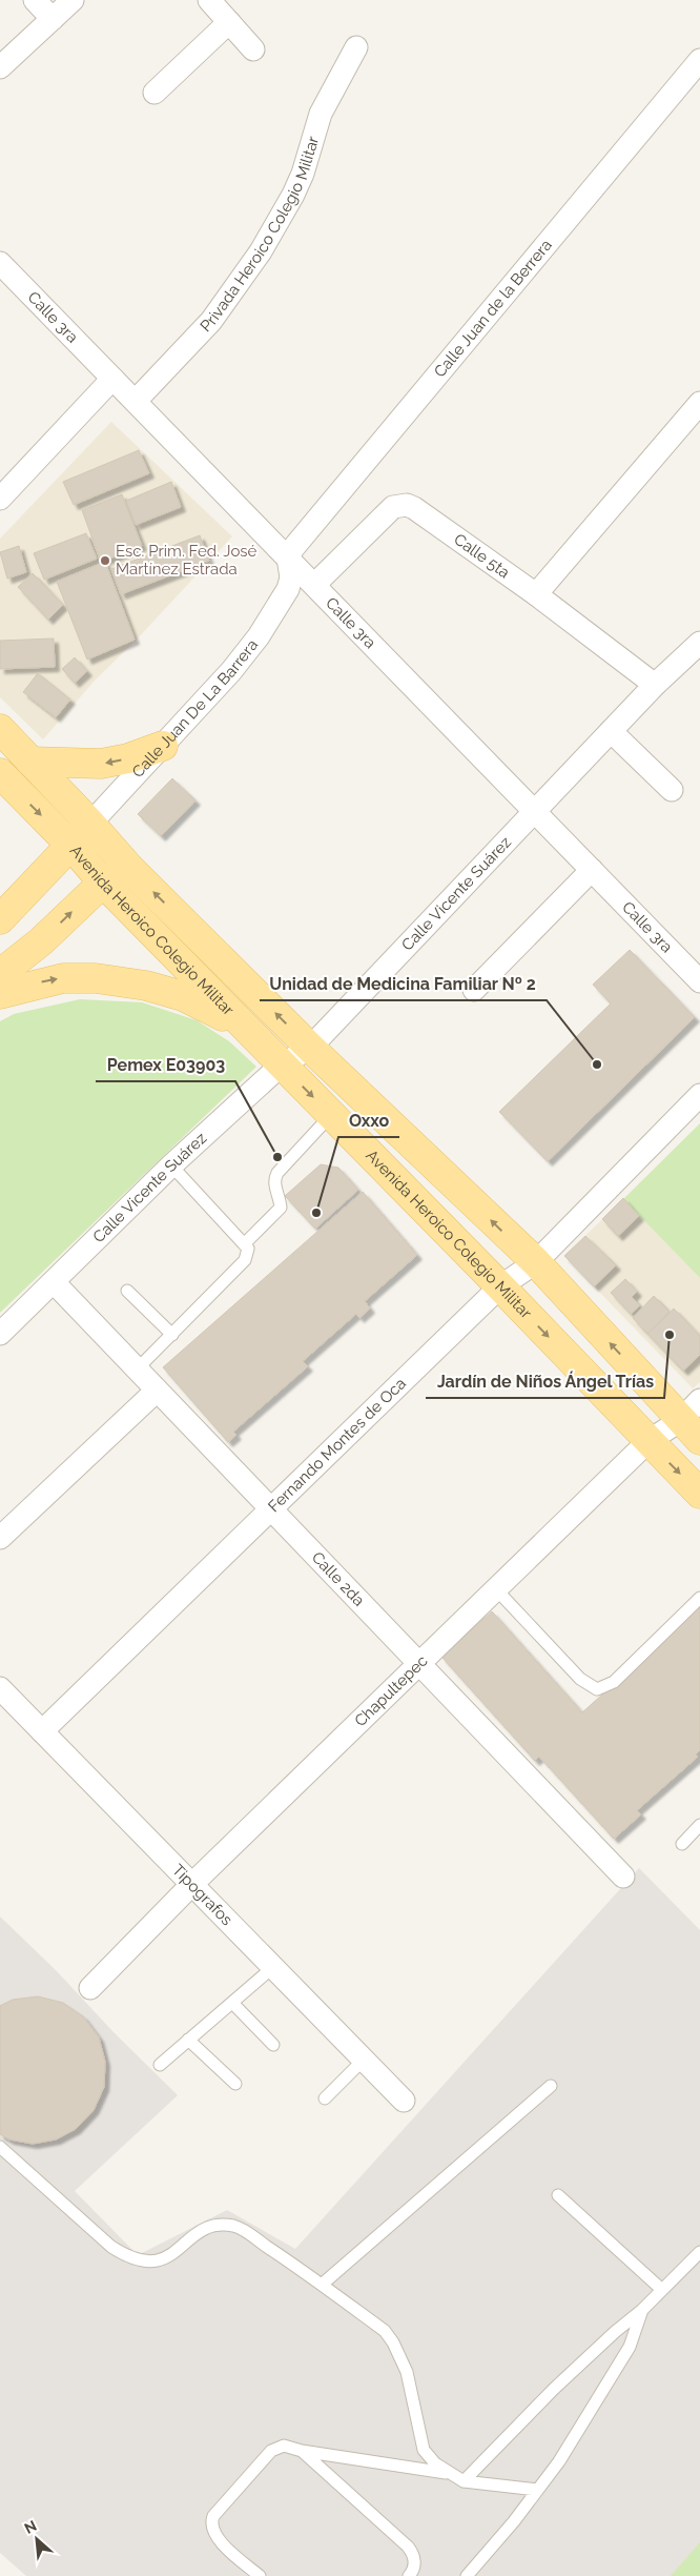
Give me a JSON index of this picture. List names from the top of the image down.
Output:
{
  "streets": {
    "main road": ["Calle Juan De La Barrera", "Avenida Heroico Colegio Militar"],
    "street": [
      "Privada Heroico Colegio Militar",
      "Calle Juan de la Berrera",
      "Calle 3ra",
      "Calle 5ta",
      "Calle Vicente Suárez",
      "Fernando Montes de Oca",
      "Calle 2da",
      "Chapultepec",
      "Tipografos"
    ]
  },
  "crossings": [
    ["Privada Heroico Colegio Militar", "Calle 3ra"],
    ["Calle Juan de la Berrera", "Calle 3ra"],
    ["Calle Juan de la Berrera", "Calle Juan De La Barrera"],
    ["Calle 3ra", "Calle 5ta"],
    ["Calle 3ra", "Calle Juan De La Barrera"],
    ["Calle 3ra", "Calle Vicente Suárez"],
    ["Calle 5ta", "Calle Vicente Suárez"],
    ["Calle Juan De La Barrera", "Avenida Heroico Colegio Militar"],
    ["Calle Vicente Suárez", "Avenida Heroico Colegio Militar"],
    ["Calle Vicente Suárez", "Calle 2da"],
    ["Avenida Heroico Colegio Militar", "Fernando Montes de Oca"],
    ["Avenida Heroico Colegio Militar", "Chapultepec"],
    ["Fernando Montes de Oca", "Calle 2da"],
    ["Fernando Montes de Oca", "Tipografos"],
    ["Calle 2da", "Chapultepec"],
    ["Chapultepec", "Tipografos"]
  ],
  "places": [
    "Esc. Prim. Fed. José Martínez Estrada",
    "Unidad de Medicina Familiar Nº 2",
    "Pemex E03903",
    "Oxxo",
    "Jardín de Niños Ángel Trías"
  ],
  "north": "top left"
}
